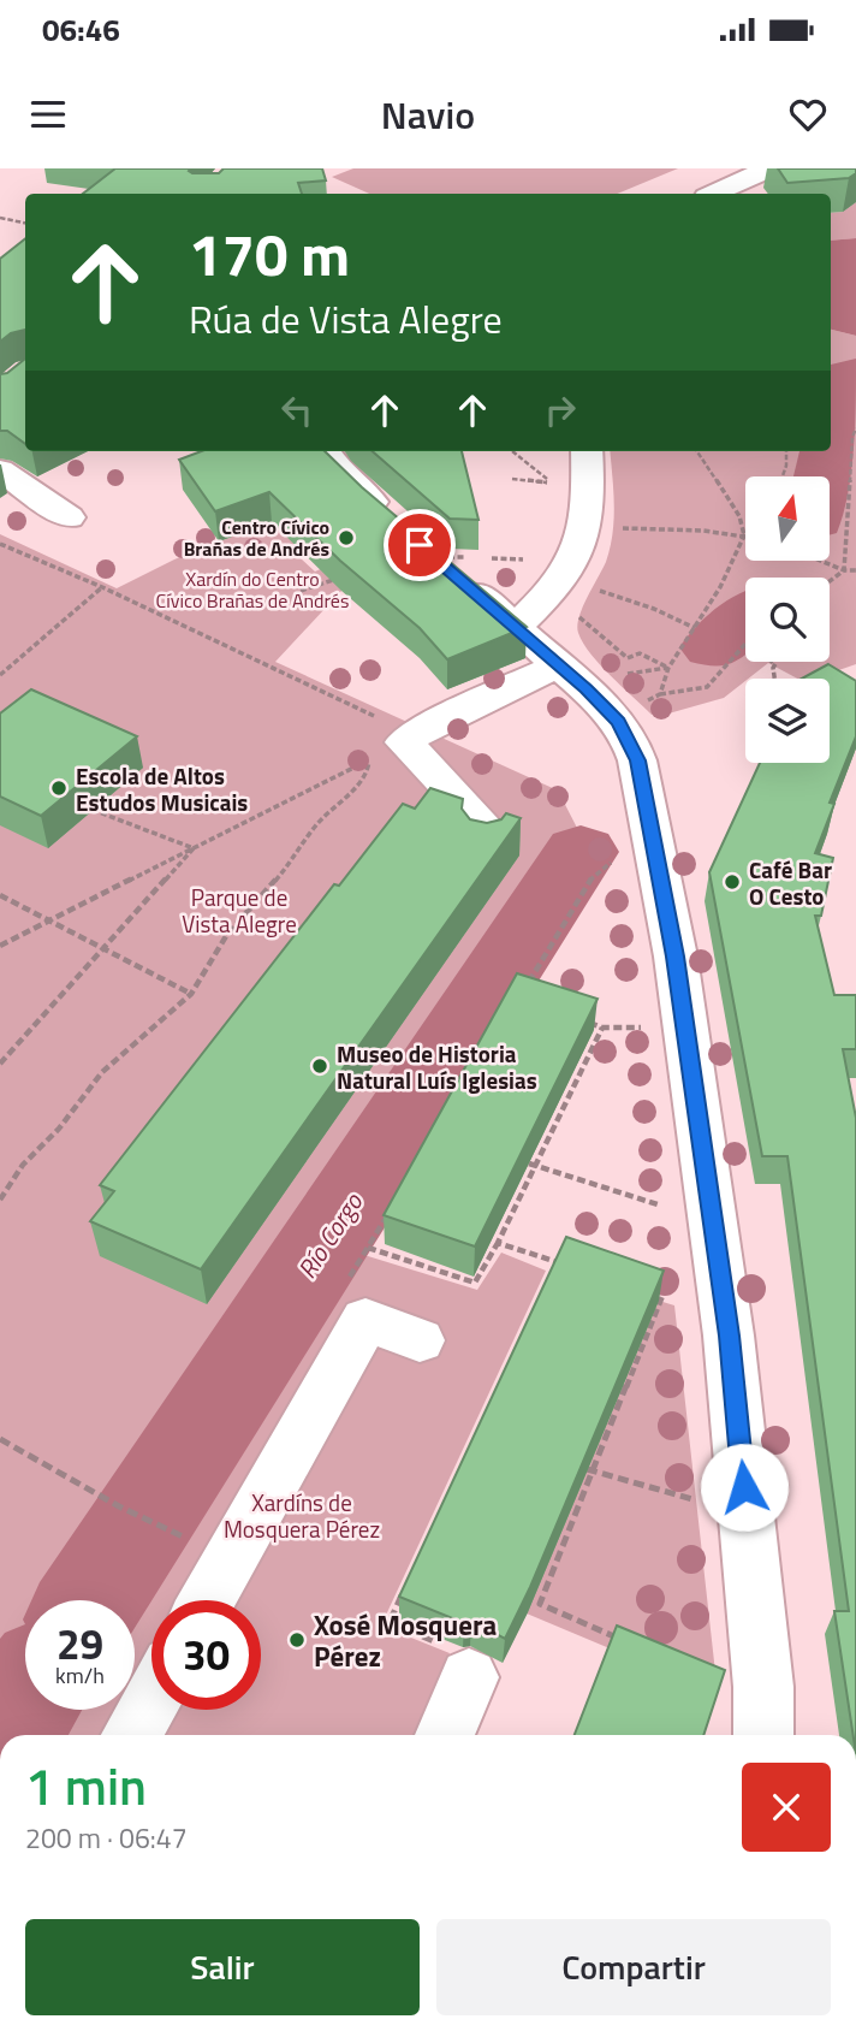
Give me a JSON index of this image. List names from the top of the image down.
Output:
{
  "water": ["Río Corgo"],
  "parks": ["Xardín do Centro Cívico Brañas de Andrés", "Parque de Vista Alegre", "Xardíns de Mosquera Pérez"],
  "places": [
    "Centro Cívico Brañas de Andrés",
    "Escola de Altos Estudos Musicais",
    "Café Bar O Cesto",
    "Museo de Historia Natural Luís Iglesias",
    "Xosé Mosquera Pérez"
  ],
  "north": "top",
  "page": {
    "status": "06:46",
    "header": "Navio",
    "turn": ["170 m", "Rúa de Vista Alegre"],
    "speed": "29 km/h",
    "limit": "30",
    "heading": ["1 min", "200 m · 06:47"],
    "buttons": ["Salir", "Compartir"]
  }
}
